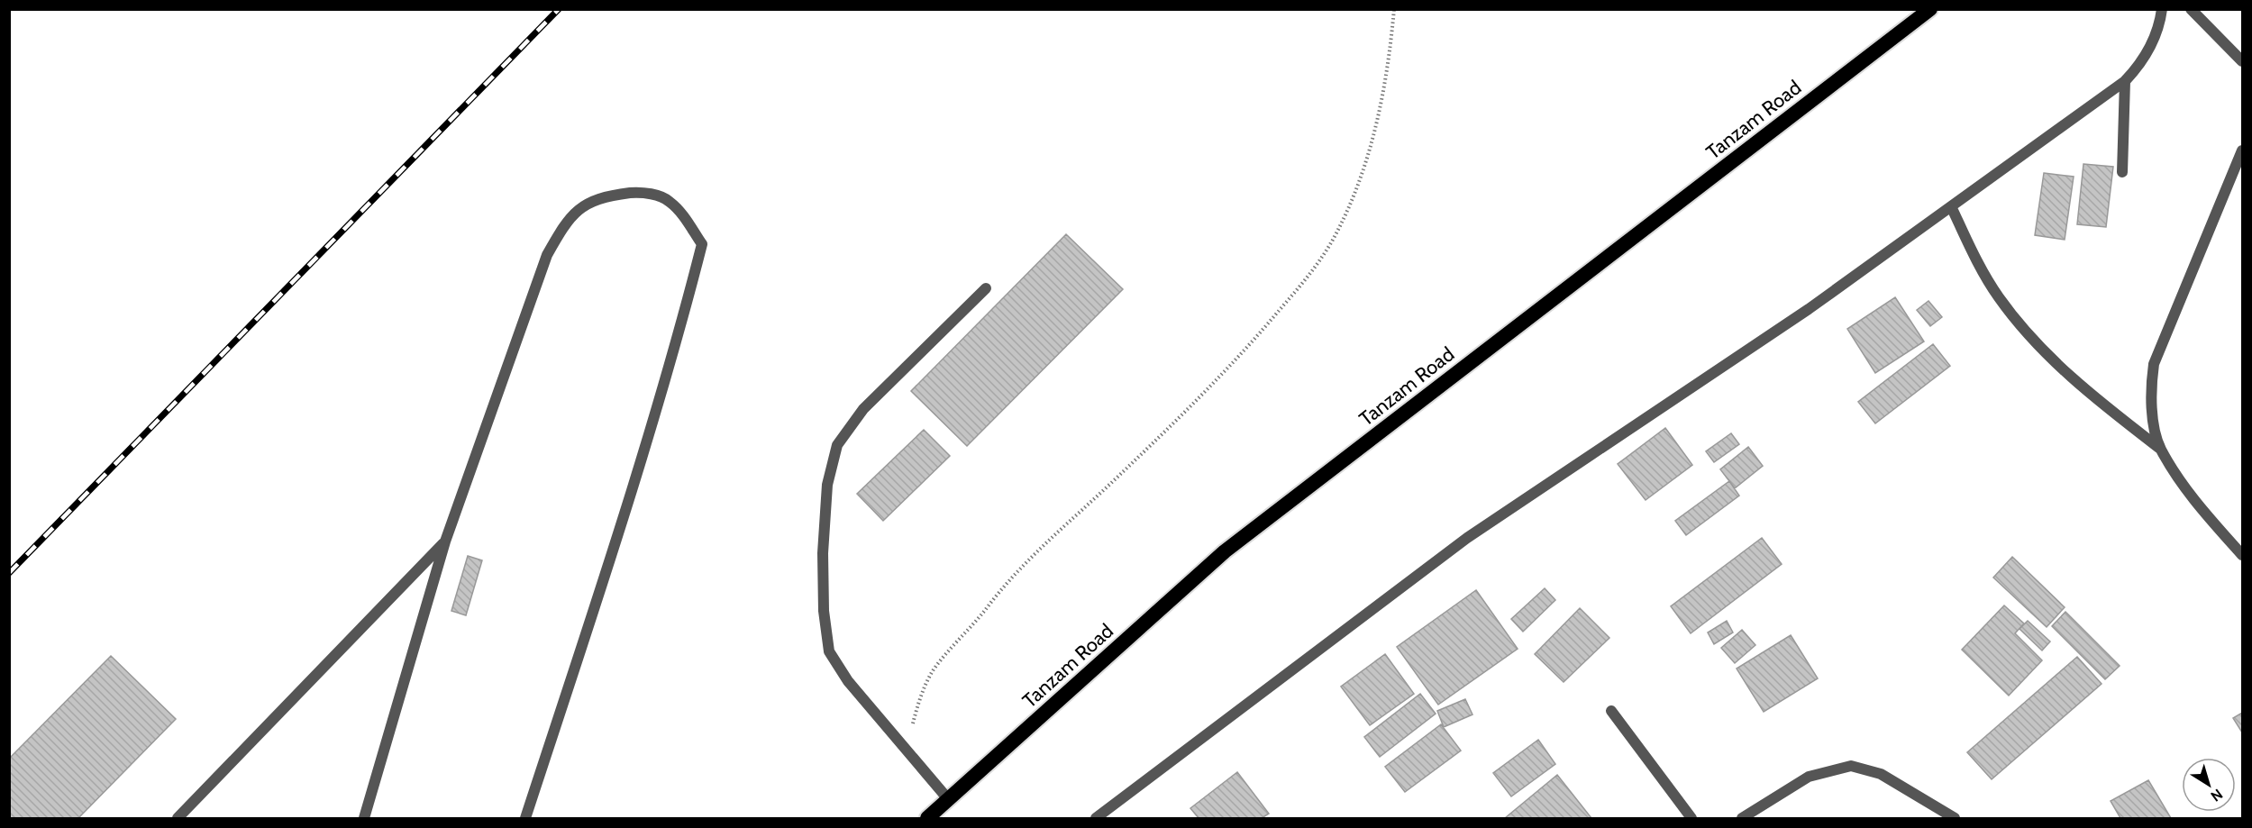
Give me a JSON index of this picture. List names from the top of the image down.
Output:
{
  "streets": {
    "highway": ["Tanzam Road"]
  },
  "north": "bottom right"
}
